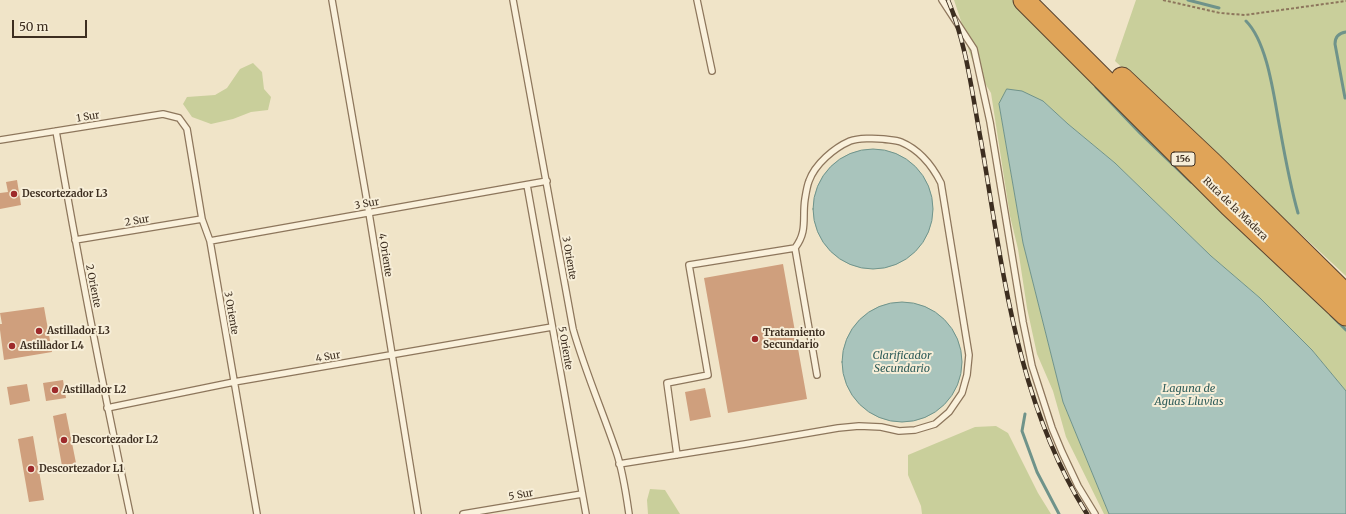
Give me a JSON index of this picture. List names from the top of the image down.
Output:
{
  "streets": {
    "highway": ["156", "Ruta de la Madera"],
    "lane": [
      "1 Sur",
      "3 Sur",
      "2 Sur",
      "4 Oriente",
      "3 Oriente",
      "2 Oriente",
      "5 Oriente",
      "4 Sur",
      "5 Sur"
    ]
  },
  "crossings": [
    ["1 Sur", "3 Oriente"],
    ["1 Sur", "2 Oriente"],
    ["3 Sur", "4 Oriente"],
    ["3 Sur", "3 Oriente"],
    ["3 Sur", "5 Oriente"],
    ["2 Sur", "3 Oriente"],
    ["2 Sur", "2 Oriente"],
    ["4 Oriente", "4 Sur"],
    ["3 Oriente", "4 Sur"],
    ["2 Oriente", "4 Sur"],
    ["5 Oriente", "4 Sur"],
    ["5 Oriente", "5 Sur"]
  ],
  "water": ["Clarificador Secundario", "Laguna de Aguas Lluvias"],
  "places": [
    "Descortezador L3",
    "Astillador L3",
    "Tratamiento Secundario",
    "Astillador L4",
    "Astillador L2",
    "Descortezador L2",
    "Descortezador L1"
  ],
  "scale_bar": "50 m"
}
